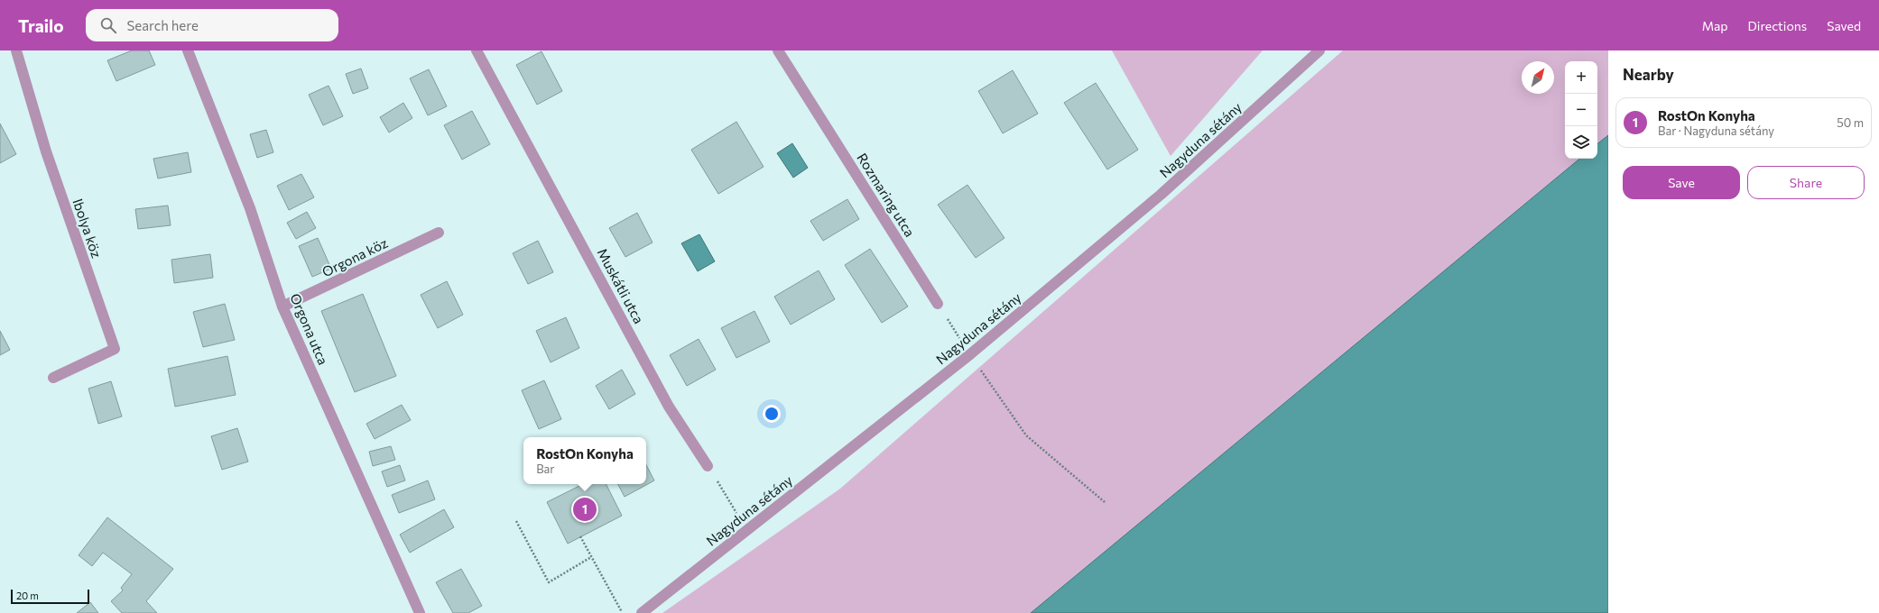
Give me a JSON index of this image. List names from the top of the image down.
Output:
{
  "streets": {
    "street": [
      "Nagyduna sétány",
      "Rozmaring utca",
      "Ibolya köz",
      "Orgona köz",
      "Muskátli utca",
      "Orgona utca"
    ]
  },
  "crossings": [
    ["Orgona köz", "Orgona utca"]
  ],
  "scale_bar": "20 m",
  "north": "top right",
  "page": {
    "header": "Trailo",
    "search": "Search here",
    "nav": ["Map", "Directions", "Saved"],
    "heading": "Nearby",
    "map_buttons": ["+", "−"],
    "list": [
      {
        "mark": "1",
        "name": "RostOn Konyha",
        "note": "Bar · Nagyduna sétány",
        "value": "50 m"
      }
    ],
    "buttons": ["Save", "Share"],
    "popup": ["RostOn Konyha", "Bar"],
    "pins": "1",
    "scale": "20 m"
  }
}
